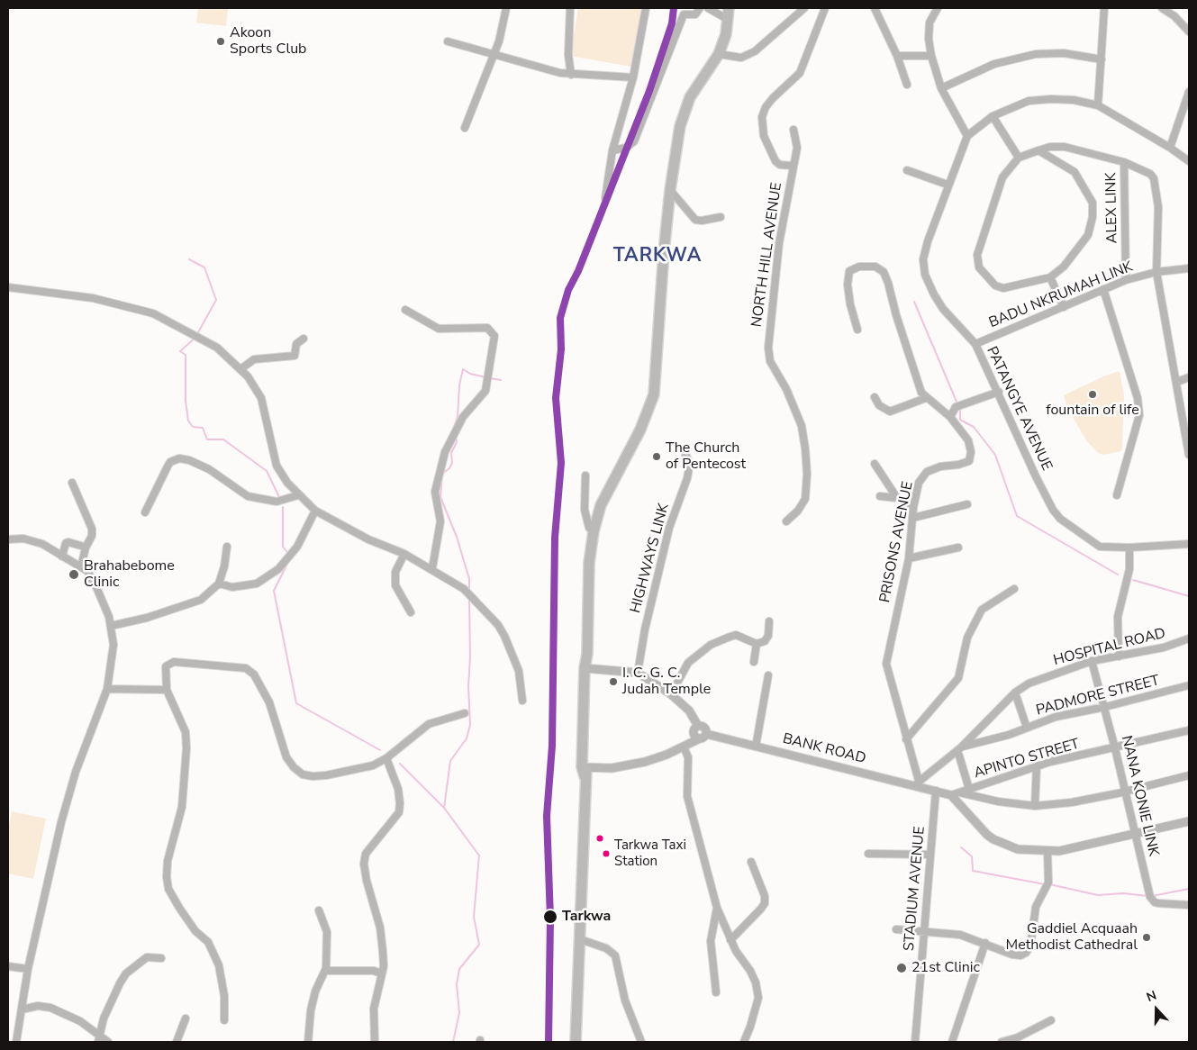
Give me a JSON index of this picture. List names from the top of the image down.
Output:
{
  "streets": {
    "street": [
      "ALEX LINK",
      "NORTH HILL AVENUE",
      "BADU NKRUMAH LINK",
      "PATANGYE AVENUE",
      "PRISONS AVENUE",
      "HIGHWAYS LINK",
      "HOSPITAL ROAD",
      "PADMORE STREET",
      "BANK ROAD",
      "APINTO STREET",
      "NANA KONIE LINK",
      "STADIUM AVENUE"
    ]
  },
  "crossings": [
    ["ALEX LINK", "BADU NKRUMAH LINK"],
    ["BADU NKRUMAH LINK", "PATANGYE AVENUE"],
    ["PRISONS AVENUE", "HOSPITAL ROAD"],
    ["PRISONS AVENUE", "BANK ROAD"],
    ["HOSPITAL ROAD", "PADMORE STREET"],
    ["HOSPITAL ROAD", "BANK ROAD"],
    ["HOSPITAL ROAD", "NANA KONIE LINK"],
    ["PADMORE STREET", "NANA KONIE LINK"],
    ["BANK ROAD", "APINTO STREET"],
    ["BANK ROAD", "STADIUM AVENUE"],
    ["APINTO STREET", "NANA KONIE LINK"]
  ],
  "districts": ["TARKWA"],
  "places": [
    "Akoon Sports Club",
    "fountain of life",
    "The Church of Pentecost",
    "Brahabebome Clinic",
    "I. C. G. C. Judah Temple",
    "Tarkwa Taxi Station",
    "Tarkwa",
    "Gaddiel Acquaah Methodist Cathedral",
    "21st Clinic"
  ],
  "north": "top"
}
